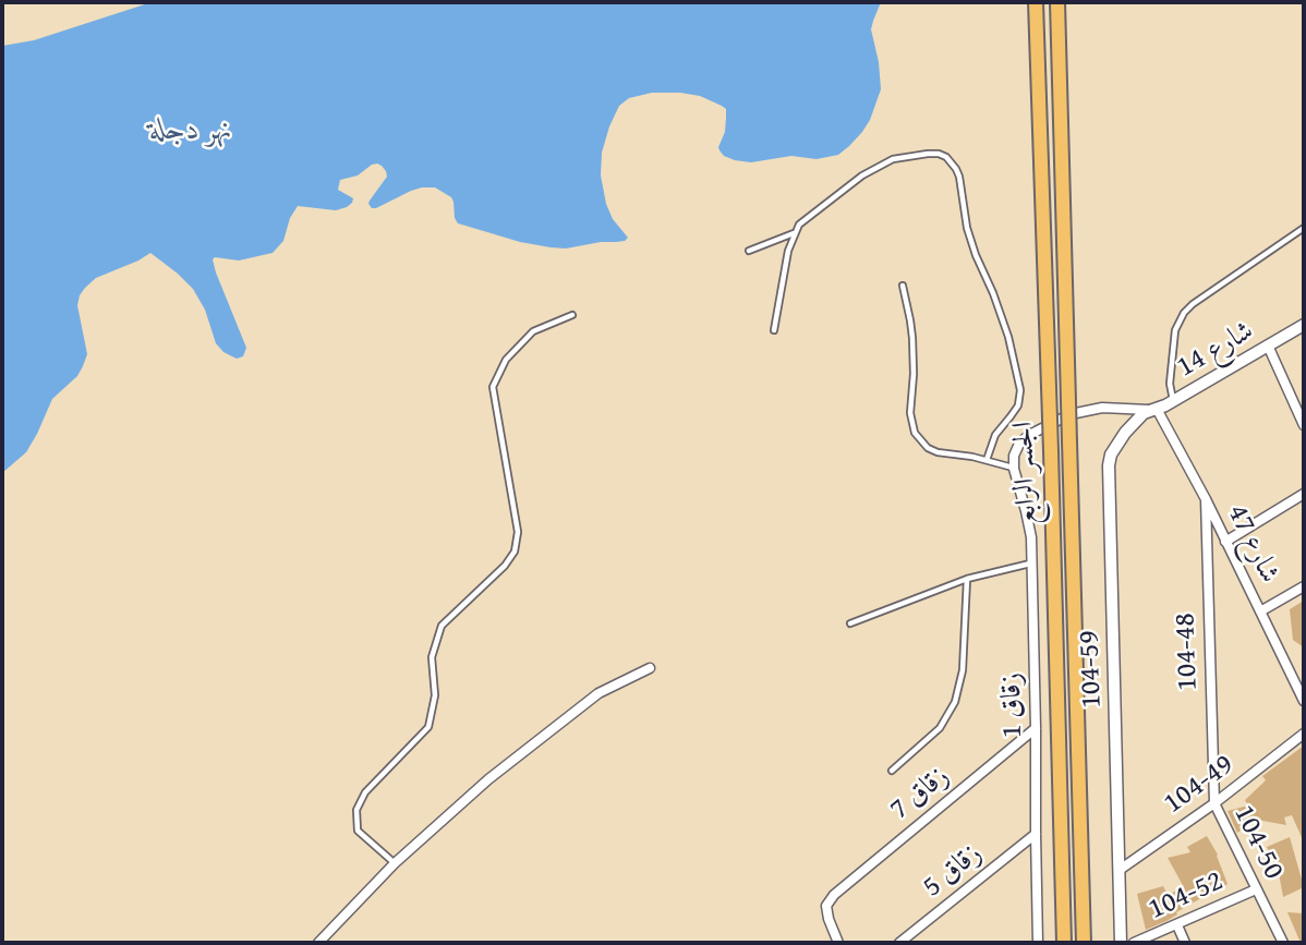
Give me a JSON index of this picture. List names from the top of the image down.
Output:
{
  "streets": {
    "main road": ["الجسر الرابع"],
    "street": [
      "شارع 14",
      "شارع 47",
      "104-48",
      "104-59",
      "زقاق 1",
      "104-49",
      "زقاق 7",
      "104-50",
      "زقاق 5",
      "104-52"
    ]
  },
  "crossings": [
    ["شارع 14", "شارع 47"],
    ["شارع 14", "104-59"],
    ["شارع 47", "104-48"],
    ["شارع 47", "104-59"],
    ["104-48", "104-49"],
    ["104-48", "104-50"],
    ["104-59", "104-49"],
    ["زقاق 1", "زقاق 7"],
    ["زقاق 1", "زقاق 5"],
    ["104-49", "104-50"],
    ["104-50", "104-52"]
  ],
  "water": ["نهر دجلة"]
}
